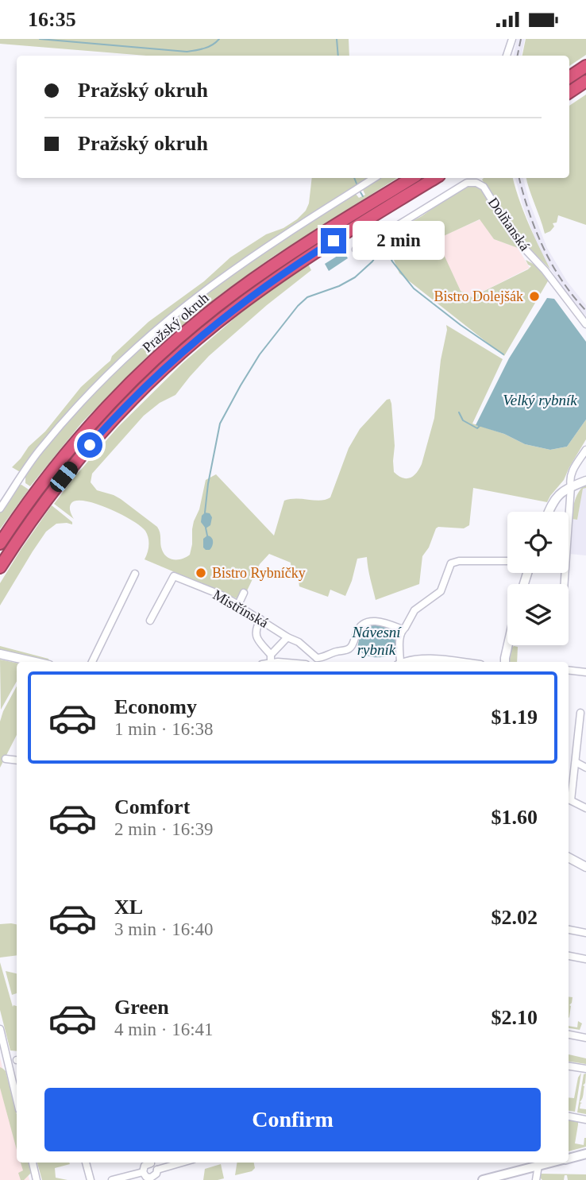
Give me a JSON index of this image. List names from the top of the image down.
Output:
{
  "streets": {
    "highway": ["Pražský okruh"],
    "street": ["Dolňanská", "Mistřínská"]
  },
  "water": ["Velký rybník", "Návesní rybník"],
  "places": ["Bistro Dolejšák", "Bistro Rybníčky"],
  "page": {
    "status": "16:35",
    "banner": ["Pražský okruh", "Pražský okruh"],
    "bubble": "2 min",
    "list": [
      {
        "name": "Economy",
        "note": "1 min · 16:38",
        "value": "$1.19"
      },
      {
        "name": "Comfort",
        "note": "2 min · 16:39",
        "value": "$1.60"
      },
      {
        "name": "XL",
        "note": "3 min · 16:40",
        "value": "$2.02"
      },
      {
        "name": "Green",
        "note": "4 min · 16:41",
        "value": "$2.10"
      }
    ],
    "buttons": "Confirm"
  }
}
